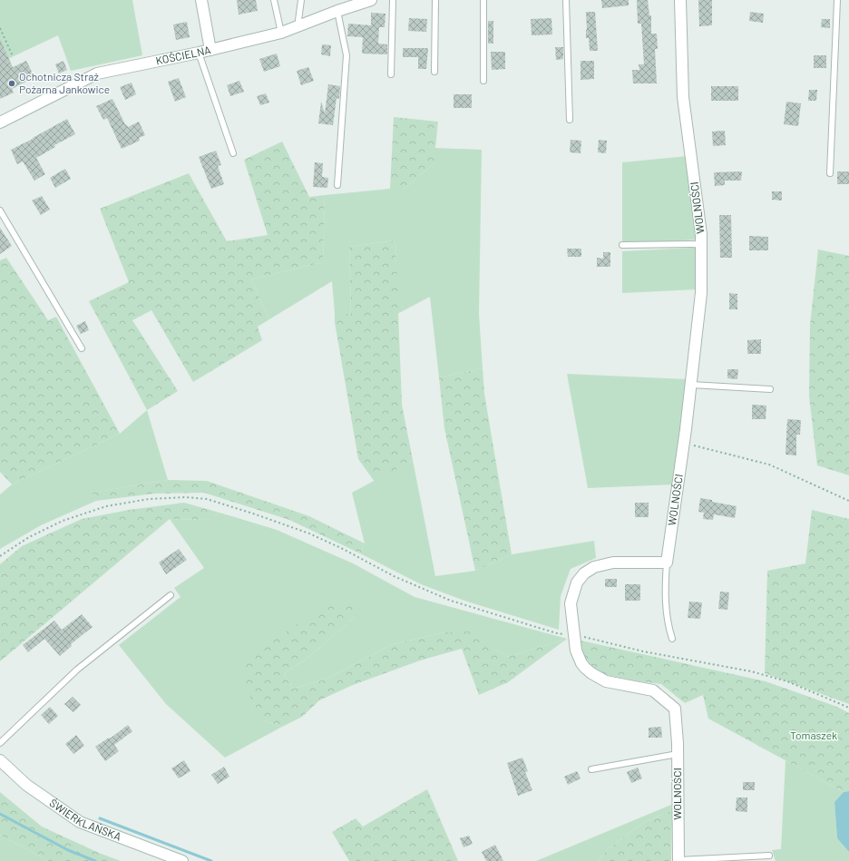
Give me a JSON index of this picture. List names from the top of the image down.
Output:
{
  "streets": {
    "street": ["KOŚCIELNA", "WOLNOŚCI", "ŚWIERKLAŃSKA"]
  },
  "parks": ["Tomaszek"],
  "places": ["Ochotnicza Straż Pożarna Jankowice"]
}
